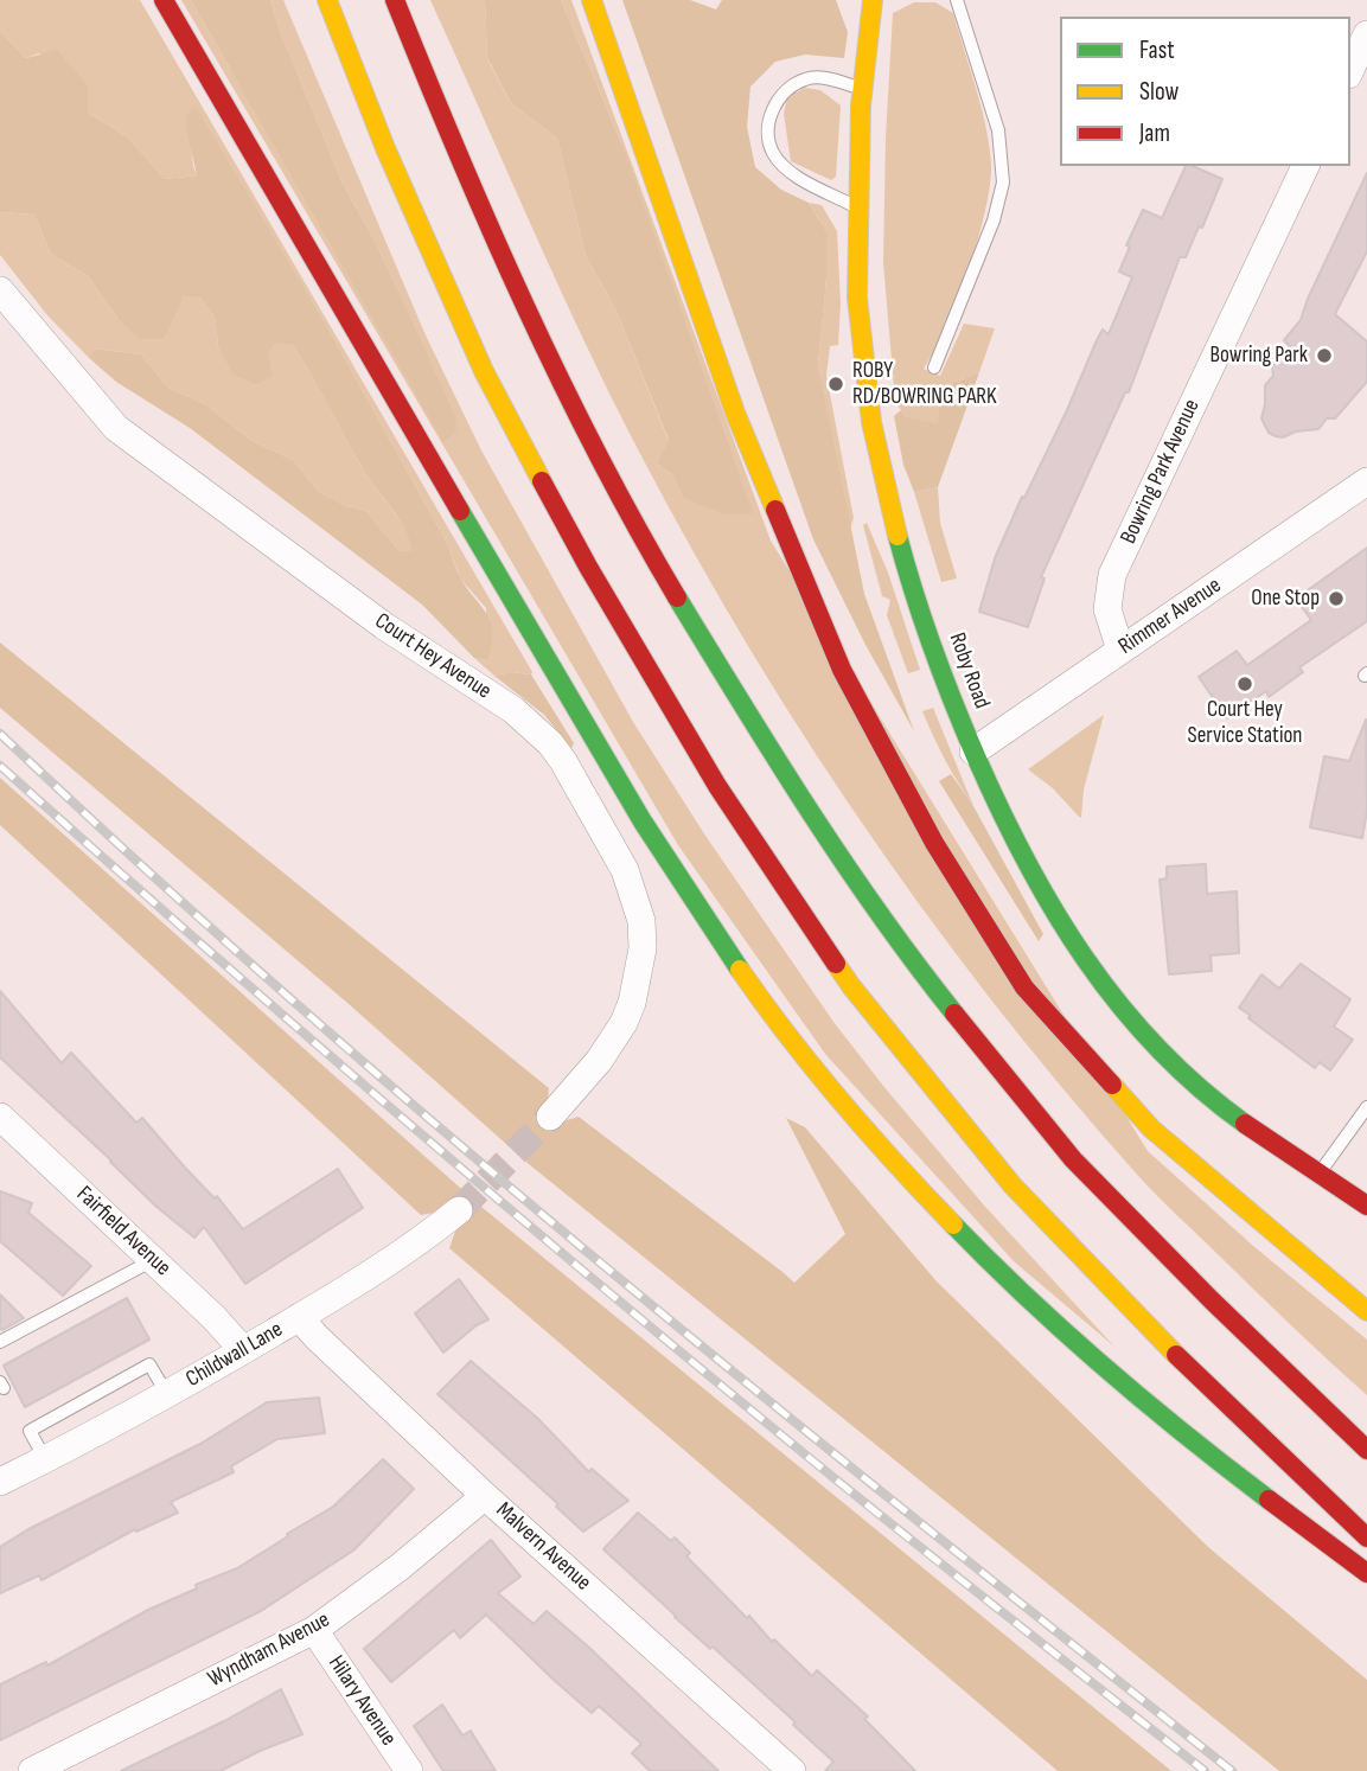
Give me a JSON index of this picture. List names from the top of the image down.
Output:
{
  "streets": {
    "main road": ["Roby Road"],
    "street": [
      "Bowring Park Avenue",
      "Rimmer Avenue",
      "Court Hey Avenue",
      "Fairfield Avenue",
      "Childwall Lane",
      "Malvern Avenue",
      "Wyndham Avenue",
      "Hilary Avenue"
    ]
  },
  "crossings": [
    ["Bowring Park Avenue", "Rimmer Avenue"],
    ["Rimmer Avenue", "Roby Road"],
    ["Fairfield Avenue", "Childwall Lane"],
    ["Childwall Lane", "Malvern Avenue"],
    ["Malvern Avenue", "Wyndham Avenue"],
    ["Wyndham Avenue", "Hilary Avenue"]
  ],
  "places": [
    "Bowring Park",
    "ROBY RD/BOWRING PARK",
    "One Stop",
    "Court Hey Service Station"
  ],
  "legend": ["Fast", "Slow", "Jam"]
}
